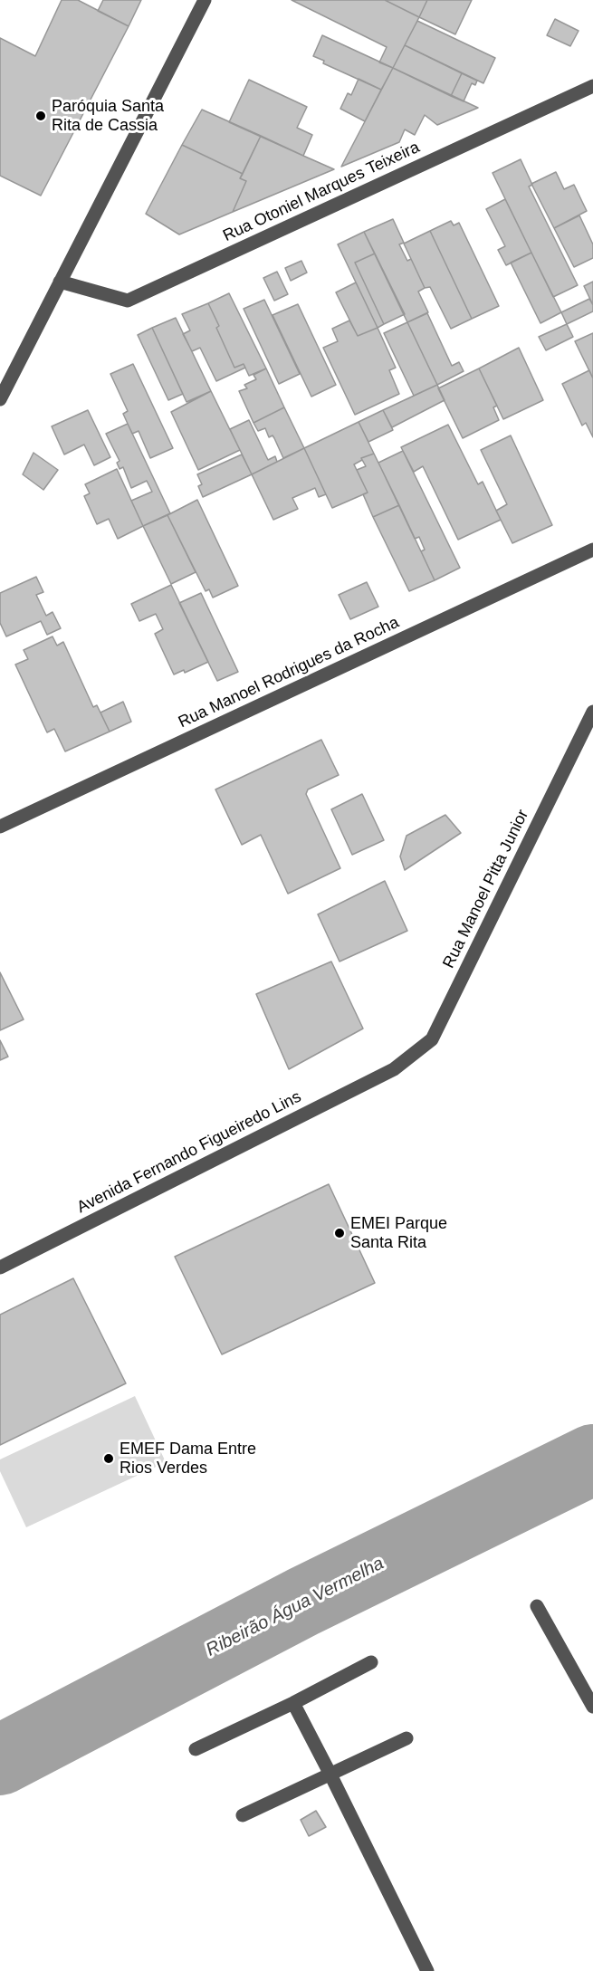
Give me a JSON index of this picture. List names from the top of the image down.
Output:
{
  "streets": {
    "street": [
      "Rua Otoniel Marques Teixeira",
      "Rua Manoel Rodrigues da Rocha",
      "Rua Manoel Pitta Junior",
      "Avenida Fernando Figueiredo Lins"
    ]
  },
  "crossings": [
    ["Rua Manoel Pitta Junior", "Avenida Fernando Figueiredo Lins"]
  ],
  "water": ["Ribeirão Água Vermelha"],
  "places": ["Paróquia Santa Rita de Cassia", "EMEI Parque Santa Rita", "EMEF Dama Entre Rios Verdes"]
}
